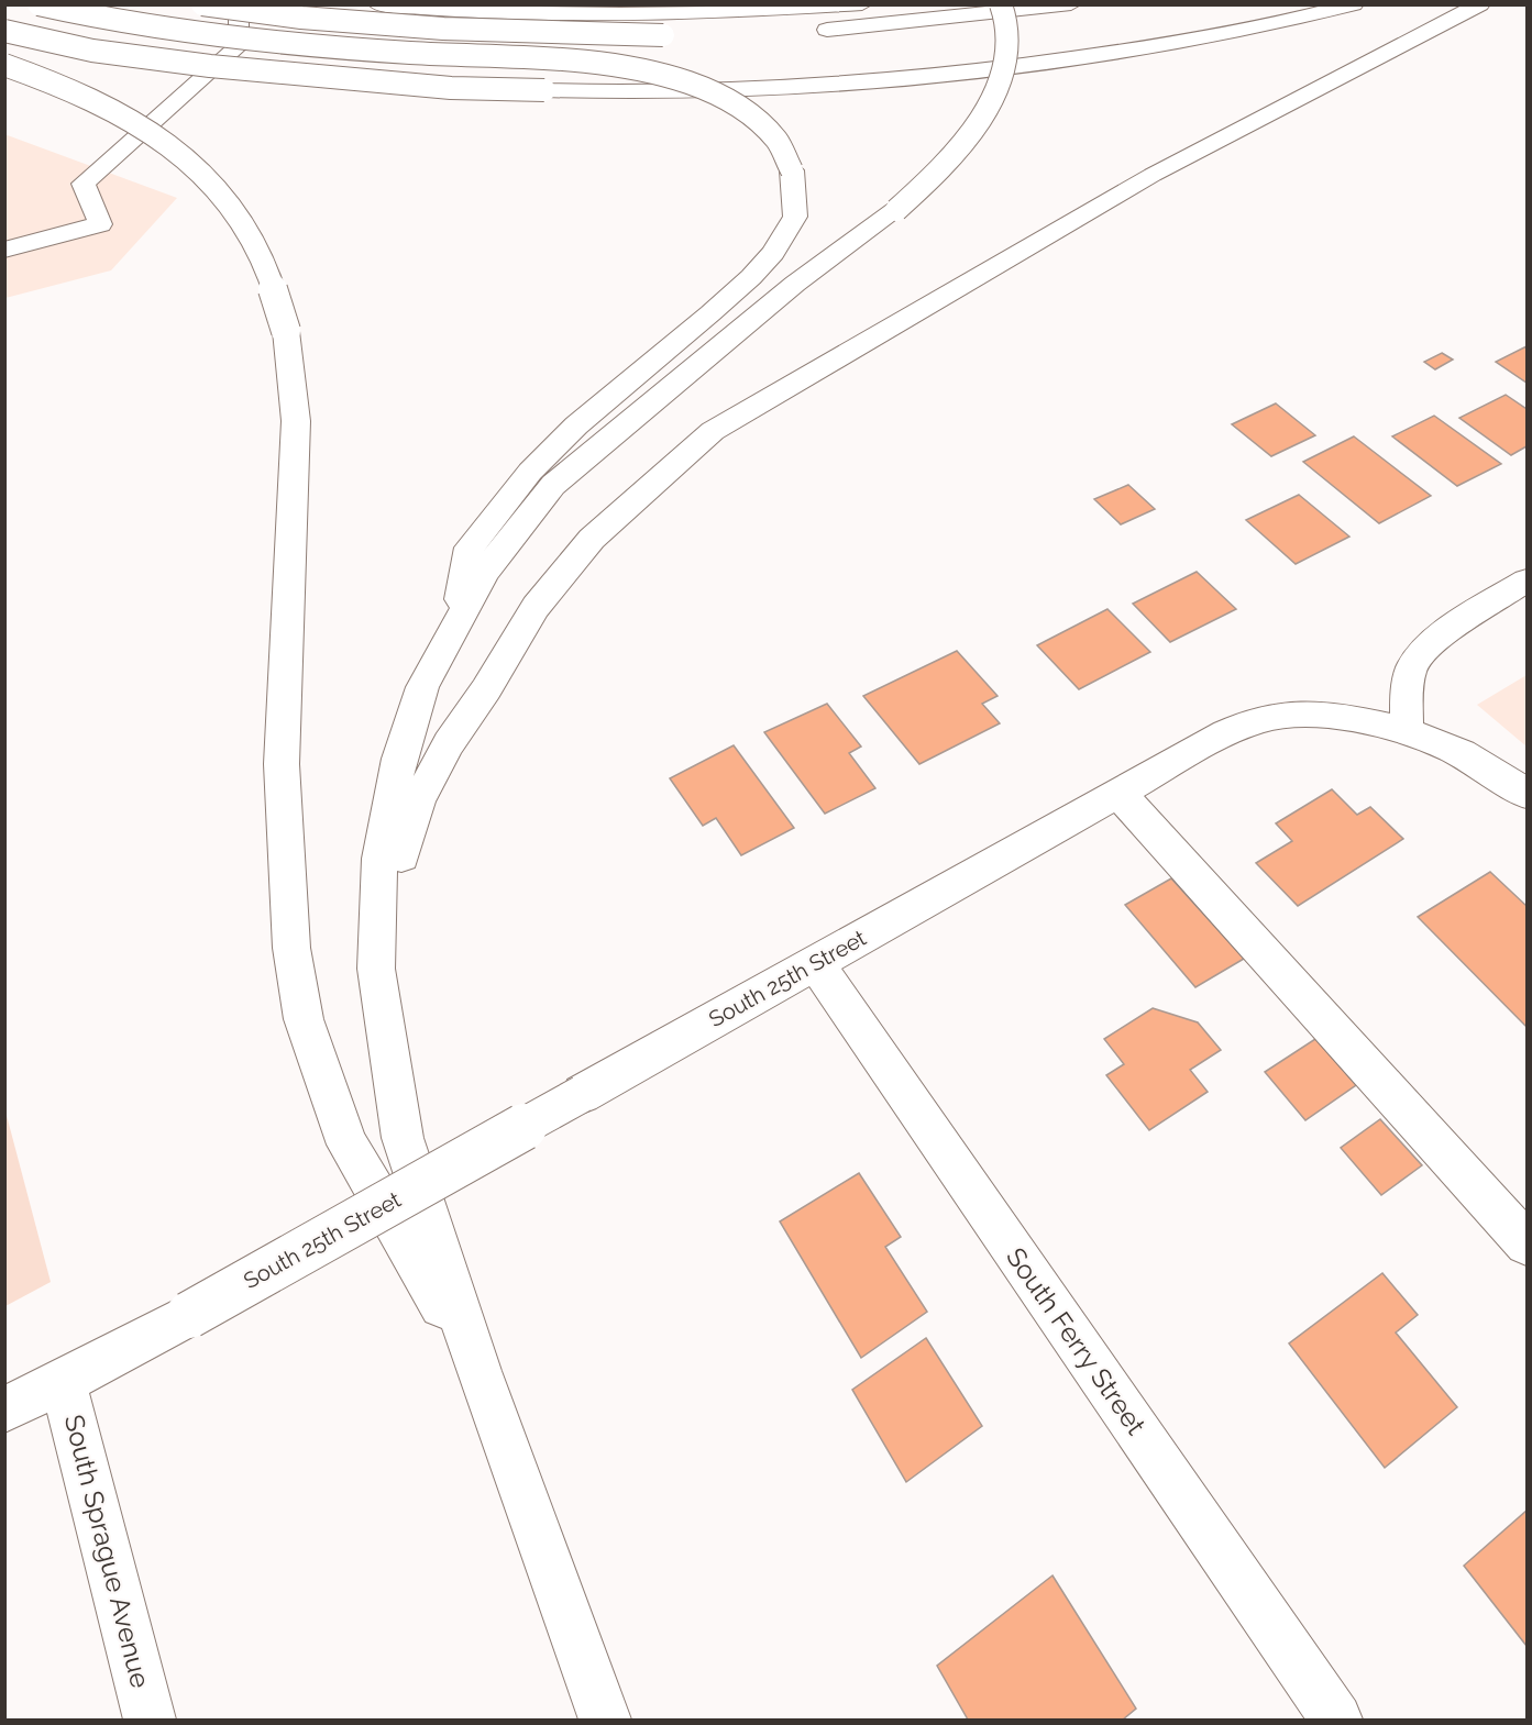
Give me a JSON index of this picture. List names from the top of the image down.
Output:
{
  "streets": {
    "main road": ["South 25th Street", "South Ferry Street", "South Sprague Avenue"]
  },
  "crossings": [
    ["South 25th Street", "South Ferry Street"],
    ["South 25th Street", "South Sprague Avenue"]
  ]
}
